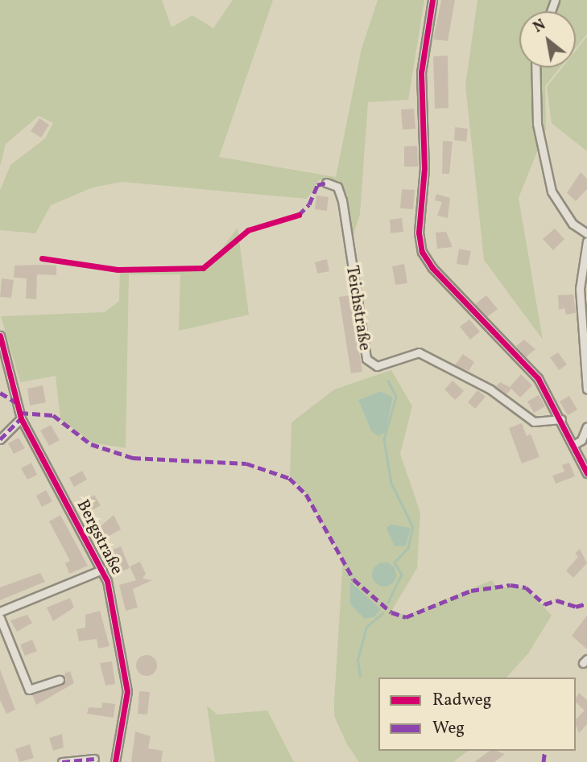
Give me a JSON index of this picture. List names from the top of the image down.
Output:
{
  "streets": {
    "street": ["Teichstraße", "Bergstraße"]
  },
  "legend": ["Radweg", "Weg"],
  "north": "top left"
}
